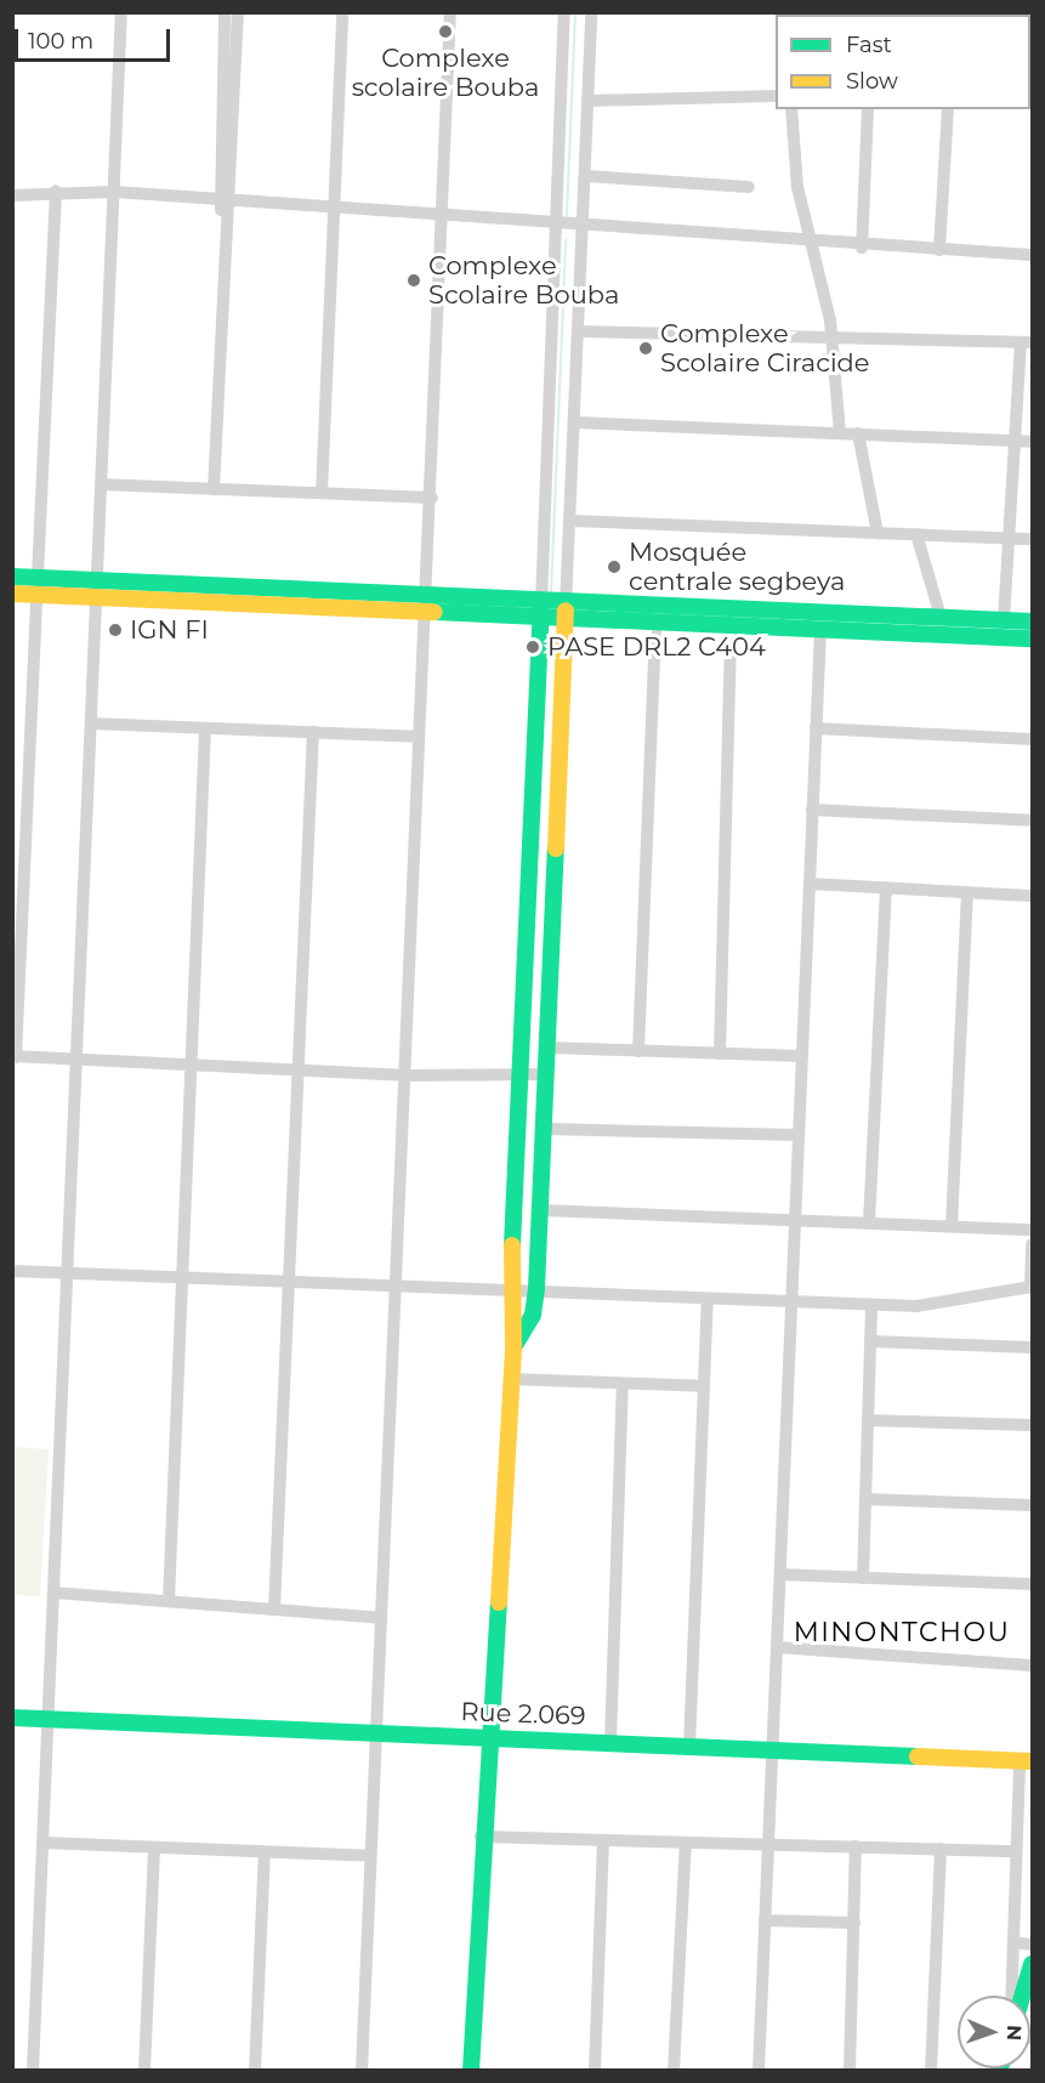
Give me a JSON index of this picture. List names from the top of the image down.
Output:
{
  "streets": {
    "street": ["Rue 2.069"]
  },
  "districts": ["MINONTCHOU"],
  "places": [
    "Complexe scolaire Bouba",
    "Complexe Scolaire Bouba",
    "Complexe Scolaire Ciracide",
    "Mosquée centrale segbeya",
    "IGN FI",
    "PASE DRL2 C404"
  ],
  "legend": ["Fast", "Slow"],
  "scale_bar": "100 m",
  "north": "right"
}
